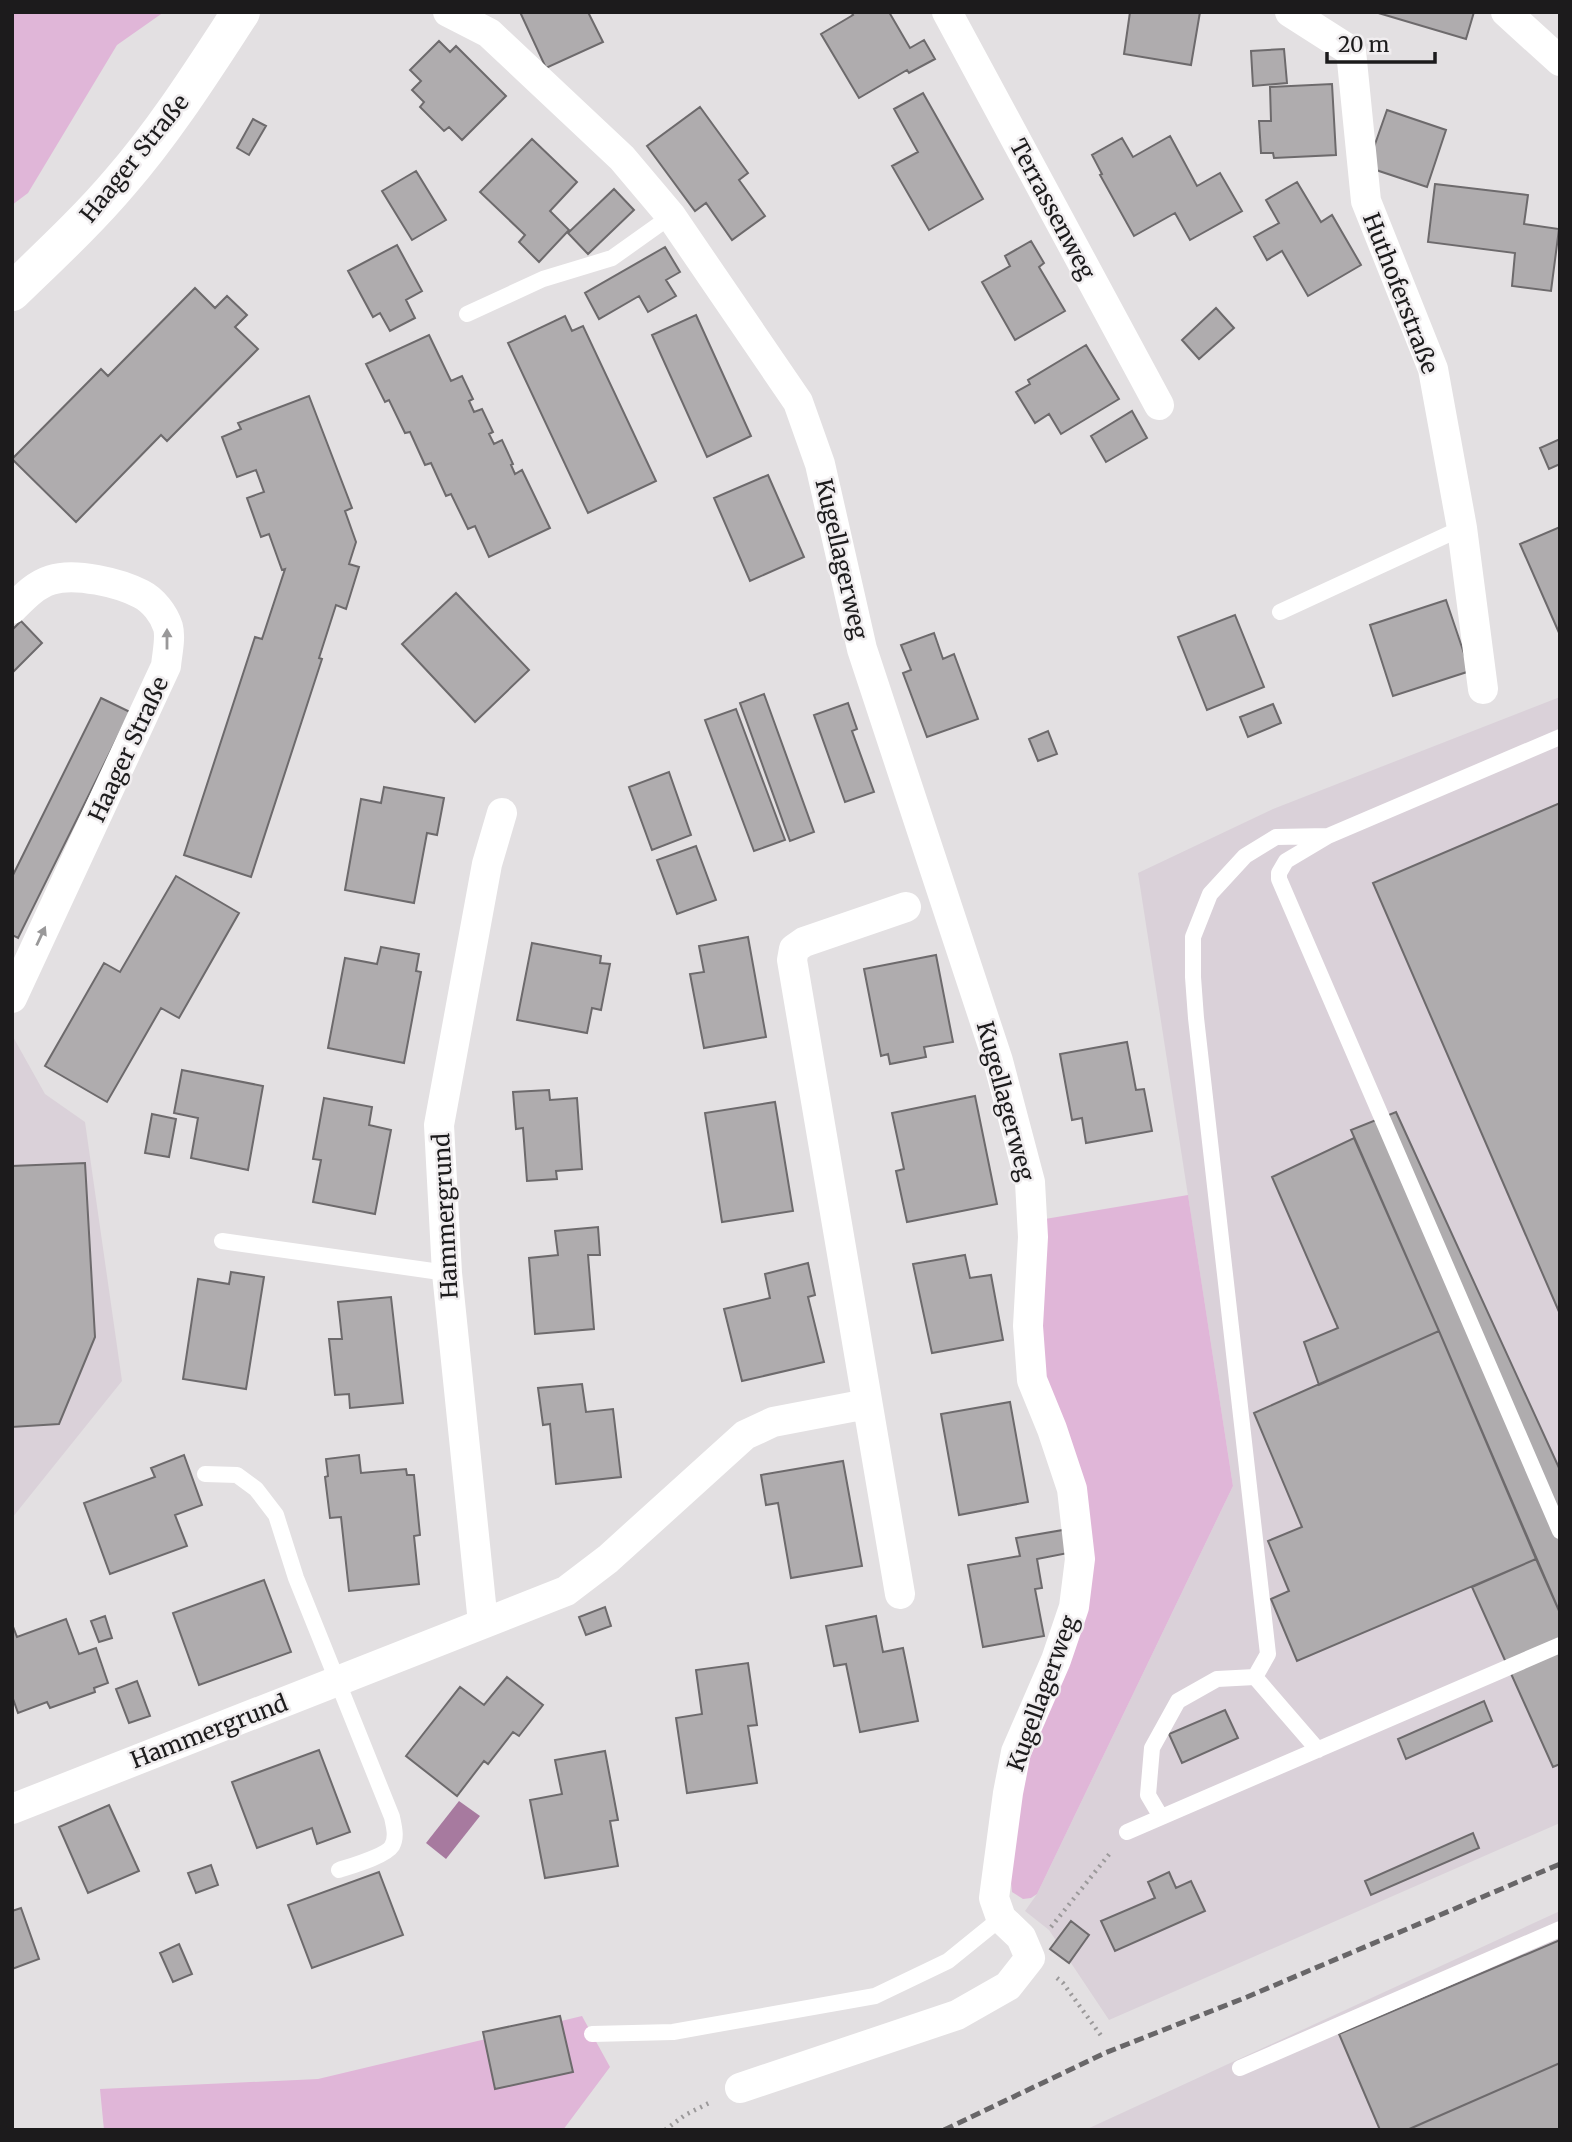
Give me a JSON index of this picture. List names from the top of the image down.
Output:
{
  "streets": {
    "main road": ["Haager Straße"],
    "street": [
      "Terrassenweg",
      "Huthoferstraße",
      "Kugellagerweg",
      "Hammergrund"
    ]
  },
  "scale_bar": "20 m"
}
